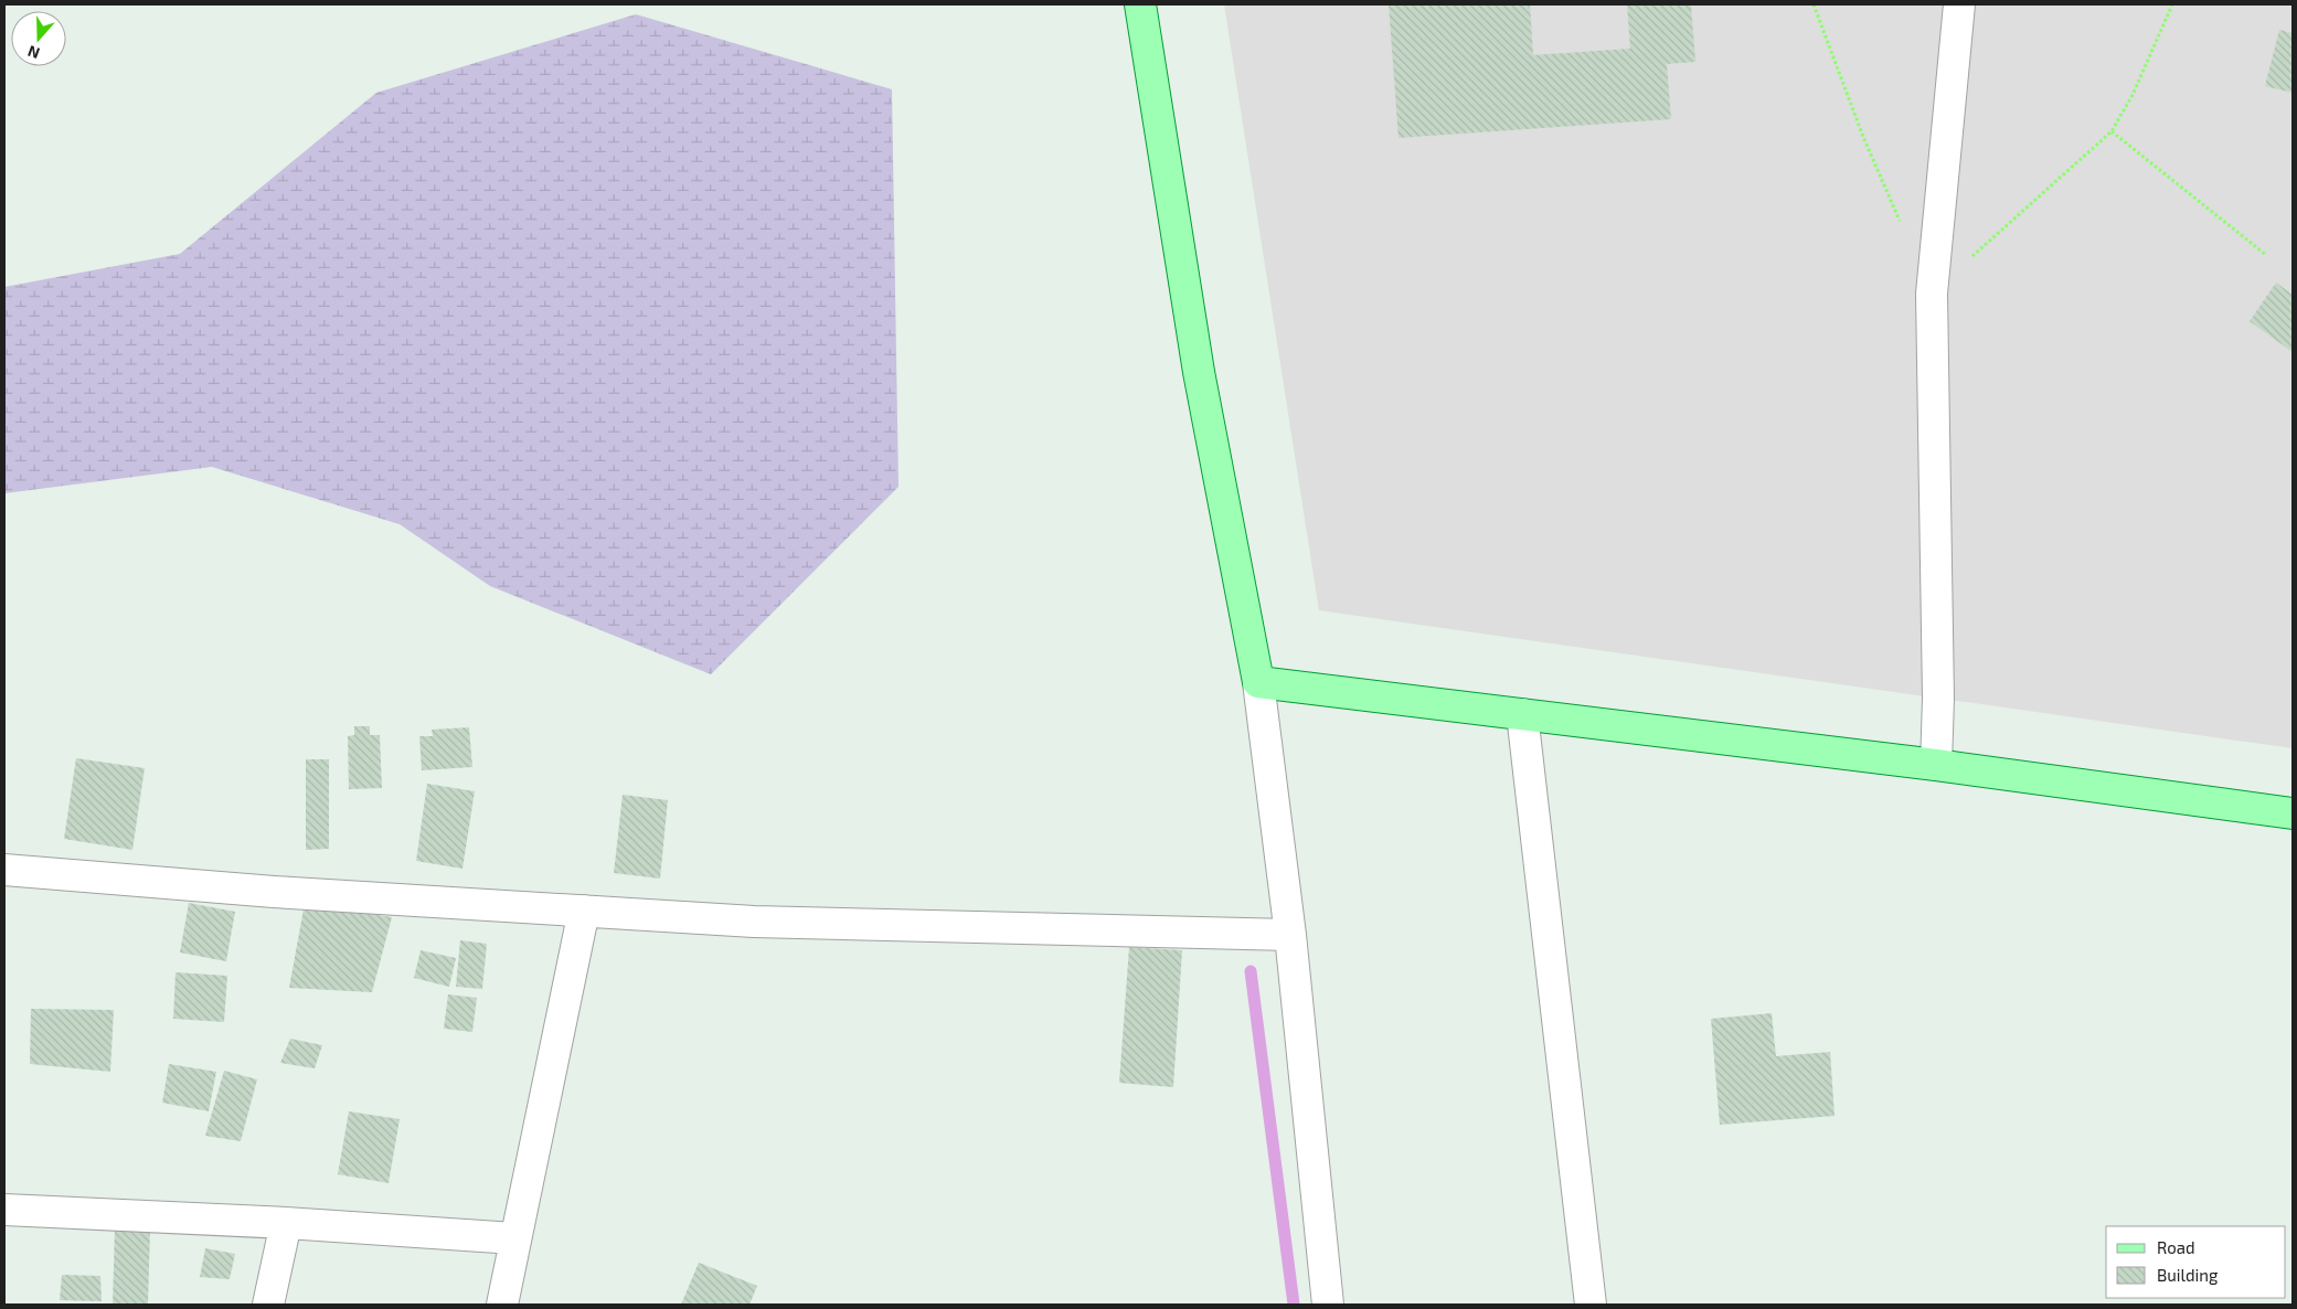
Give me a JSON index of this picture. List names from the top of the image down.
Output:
{
  "legend": ["Road", "Building"],
  "north": "bottom"
}
